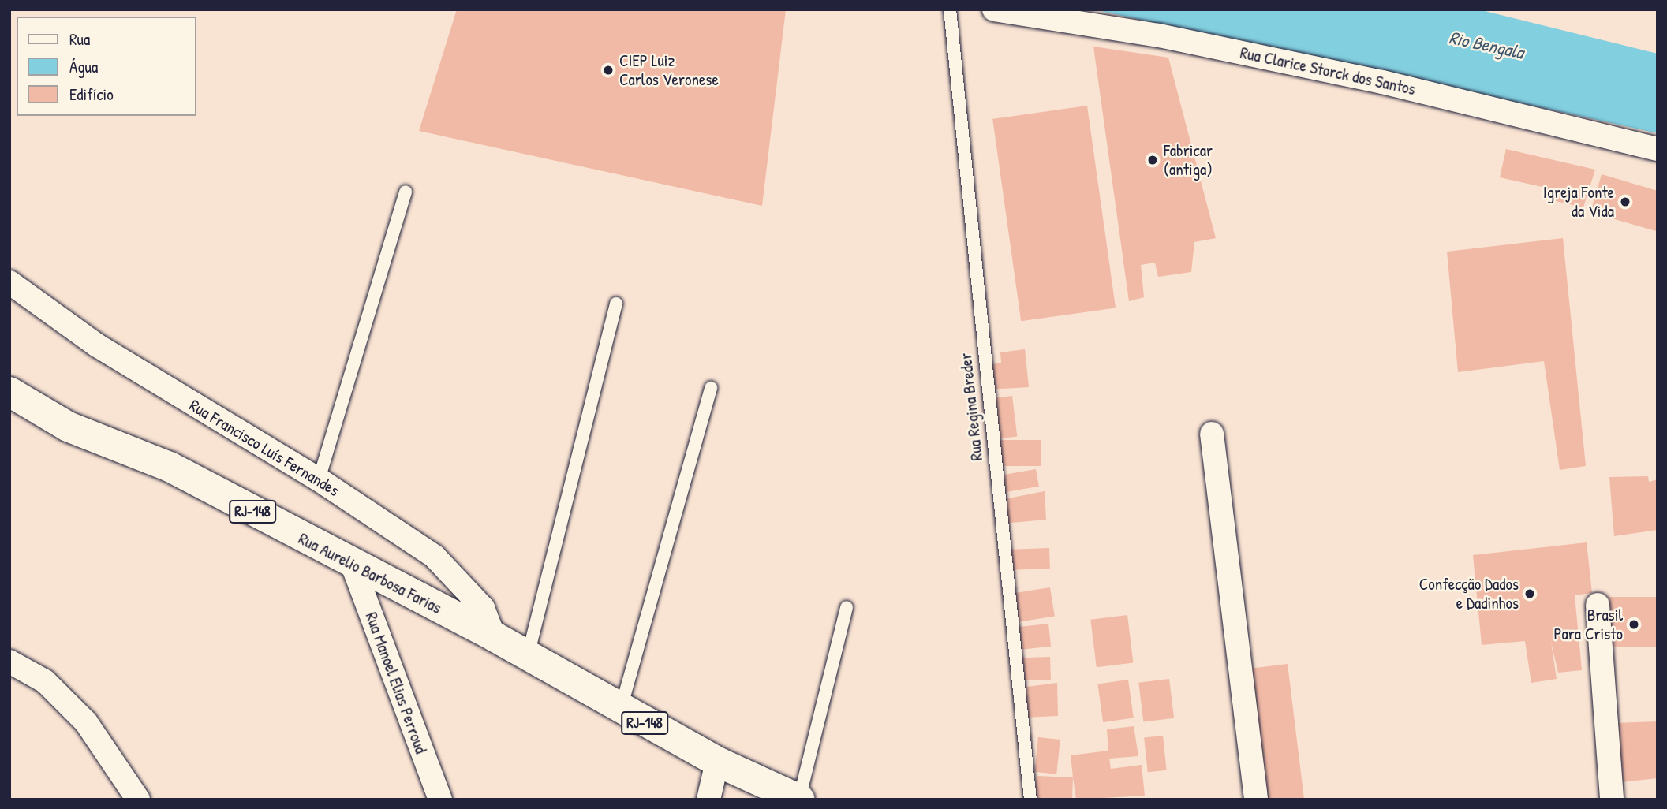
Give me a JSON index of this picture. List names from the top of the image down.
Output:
{
  "streets": {
    "main road": ["RJ-148", "Rua Aurelio Barbosa Farias"],
    "street": ["Rua Clarice Storck dos Santos", "Rua Francisco Luís Fernandes", "Rua Manoel Elias Perroud"],
    "lane": ["Rua Regina Breder"]
  },
  "crossings": [
    ["Rua Francisco Luís Fernandes", "RJ-148"],
    ["Rua Francisco Luís Fernandes", "Rua Aurelio Barbosa Farias"],
    ["RJ-148", "Rua Aurelio Barbosa Farias"],
    ["Rua Aurelio Barbosa Farias", "Rua Manoel Elias Perroud"]
  ],
  "water": ["Rio Bengala"],
  "places": [
    "CIEP Luiz Carlos Veronese",
    "Fabricar (antiga)",
    "Igreja Fonte da Vida",
    "Confecção Dados e Dadinhos",
    "Brasil Para Cristo"
  ],
  "legend": ["Rua", "Água", "Edifício"]
}
